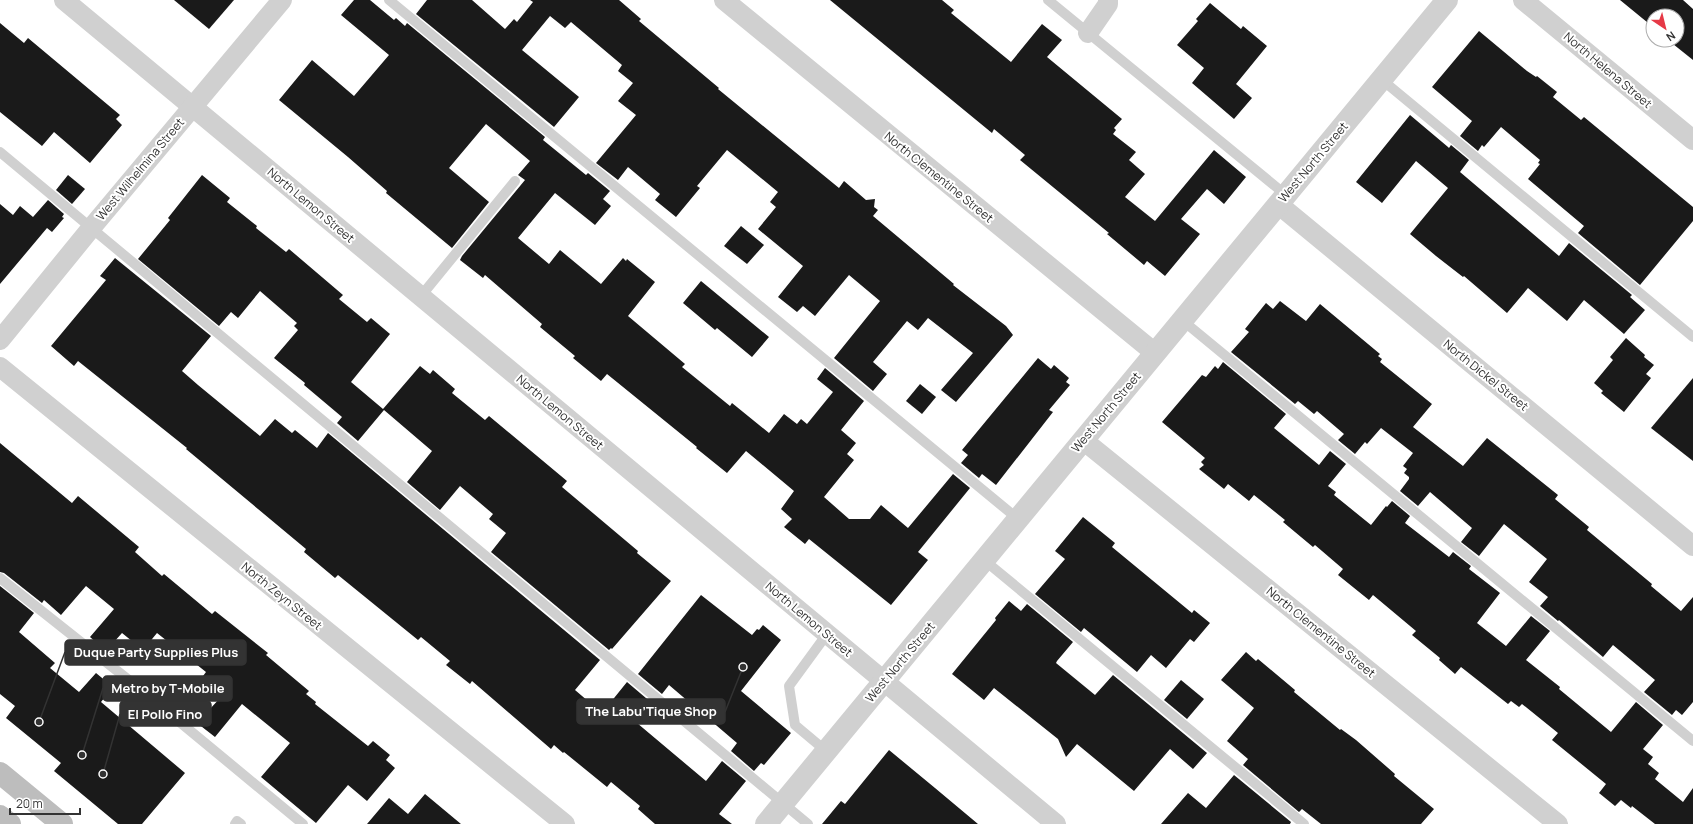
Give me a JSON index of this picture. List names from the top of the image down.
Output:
{
  "streets": {
    "street": [
      "North Helena Street",
      "West North Street",
      "West Wilhelmina Street",
      "North Clementine Street",
      "North Lemon Street",
      "North Dickel Street",
      "North Zeyn Street"
    ]
  },
  "crossings": [
    ["West North Street", "North Clementine Street"],
    ["West North Street", "North Lemon Street"],
    ["West North Street", "North Dickel Street"],
    ["West Wilhelmina Street", "North Lemon Street"]
  ],
  "places": [
    "The Labu’Tique Shop",
    "Duque Party Supplies Plus",
    "Metro by T-Mobile",
    "El Pollo Fino"
  ],
  "scale_bar": "20 m",
  "north": "bottom right"
}
